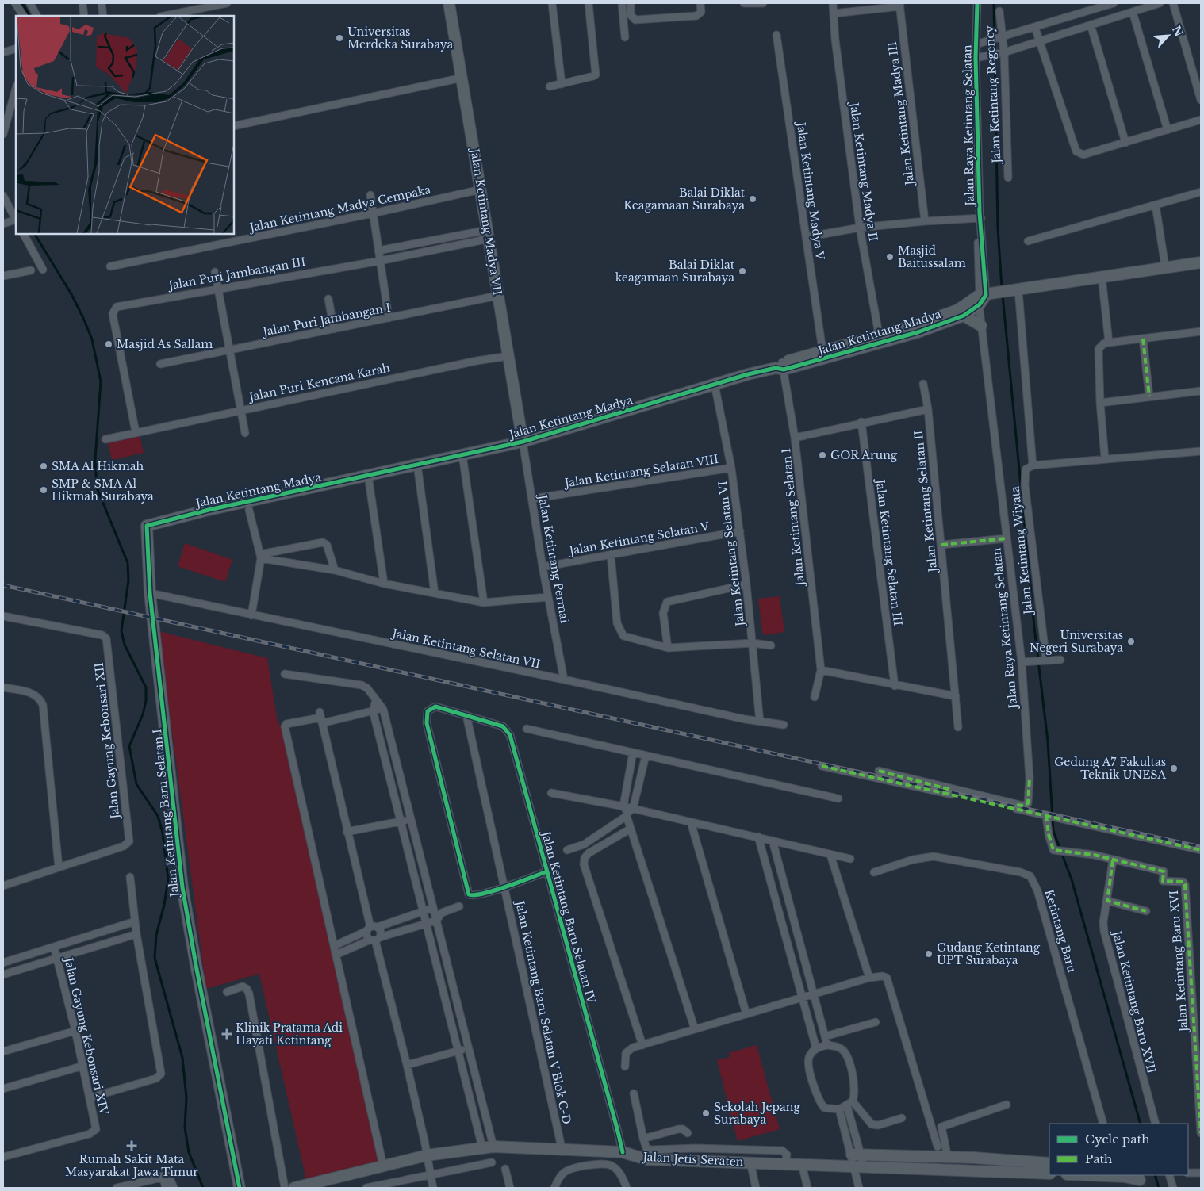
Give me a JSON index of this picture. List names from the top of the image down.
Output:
{
  "streets": {
    "street": [
      "Jalan Ketintang Regency",
      "Jalan Ketintang Madya III",
      "Jalan Raya Ketintang Selatan",
      "Jalan Ketintang Madya II",
      "Jalan Ketintang Madya V",
      "Jalan Ketintang Madya Cempaka",
      "Jalan Ketintang Madya VII",
      "Jalan Puri Jambangan III",
      "Jalan Puri Jambangan I",
      "Jalan Ketintang Madya",
      "Jalan Puri Kencana Karah",
      "Jalan Ketintang Selatan VIII",
      "Jalan Ketintang Selatan II",
      "Jalan Ketintang Selatan I",
      "Jalan Ketintang Selatan V",
      "Jalan Ketintang Wiyata",
      "Jalan Ketintang Selatan III",
      "Jalan Ketintang Selatan VI",
      "Jalan Ketintang Permai",
      "Jalan Ketintang Selatan VII",
      "Jalan Gayung Kebonsari XII",
      "Jalan Ketintang Baru Selatan I",
      "Jalan Ketintang Baru Selatan IV",
      "Ketintang Baru",
      "Jalan Ketintang Baru XVI",
      "Jalan Ketintang Baru XVII",
      "Jalan Ketintang Baru Selatan V Blok C-D",
      "Jalan Gayung Kebonsari XIV",
      "Jalan Jetis Seraten"
    ]
  },
  "crossings": [
    ["Jalan Raya Ketintang Selatan", "Jalan Ketintang Madya"],
    ["Jalan Ketintang Madya II", "Jalan Ketintang Madya"],
    ["Jalan Ketintang Madya V", "Jalan Ketintang Madya"],
    ["Jalan Ketintang Madya Cempaka", "Jalan Ketintang Madya VII"],
    ["Jalan Ketintang Madya VII", "Jalan Puri Jambangan III"],
    ["Jalan Ketintang Madya VII", "Jalan Puri Jambangan I"],
    ["Jalan Ketintang Madya VII", "Jalan Ketintang Madya"],
    ["Jalan Ketintang Madya VII", "Jalan Puri Kencana Karah"],
    ["Jalan Ketintang Madya VII", "Jalan Ketintang Permai"],
    ["Jalan Puri Jambangan III", "Jalan Puri Kencana Karah"],
    ["Jalan Ketintang Madya", "Jalan Ketintang Selatan I"],
    ["Jalan Ketintang Madya", "Jalan Ketintang Selatan VI"],
    ["Jalan Ketintang Madya", "Jalan Ketintang Permai"],
    ["Jalan Ketintang Madya", "Jalan Ketintang Baru Selatan I"],
    ["Jalan Ketintang Selatan VIII", "Jalan Ketintang Selatan VI"],
    ["Jalan Ketintang Selatan VIII", "Jalan Ketintang Permai"],
    ["Jalan Ketintang Selatan V", "Jalan Ketintang Selatan VI"],
    ["Jalan Ketintang Selatan V", "Jalan Ketintang Permai"],
    ["Jalan Ketintang Selatan VI", "Jalan Ketintang Selatan VII"],
    ["Jalan Ketintang Permai", "Jalan Ketintang Selatan VII"],
    ["Jalan Ketintang Selatan VII", "Jalan Ketintang Baru Selatan I"],
    ["Jalan Ketintang Baru Selatan IV", "Jalan Ketintang Baru Selatan V Blok C-D"],
    ["Jalan Ketintang Baru Selatan IV", "Jalan Jetis Seraten"],
    ["Jalan Ketintang Baru XVI", "Jalan Ketintang Baru XVII"],
    ["Jalan Ketintang Baru Selatan V Blok C-D", "Jalan Jetis Seraten"]
  ],
  "places": {
    "other": [
      "Universitas Merdeka Surabaya",
      "Balai Diklat Keagamaan Surabaya",
      "Masjid Baitussalam",
      "Balai Diklat keagamaan Surabaya",
      "Masjid As Sallam",
      "GOR Arung",
      "SMA Al Hikmah",
      "SMP & SMA Al Hikmah Surabaya",
      "Universitas Negeri Surabaya",
      "Gedung A7 Fakultas Teknik UNESA",
      "Gudang Ketintang UPT Surabaya",
      "Sekolah Jepang Surabaya"
    ],
    "health": ["Klinik Pratama Adi Hayati Ketintang", "Rumah Sakit Mata Masyarakat Jawa Timur"]
  },
  "legend": ["Cycle path", "Path"],
  "north": "top right"
}
